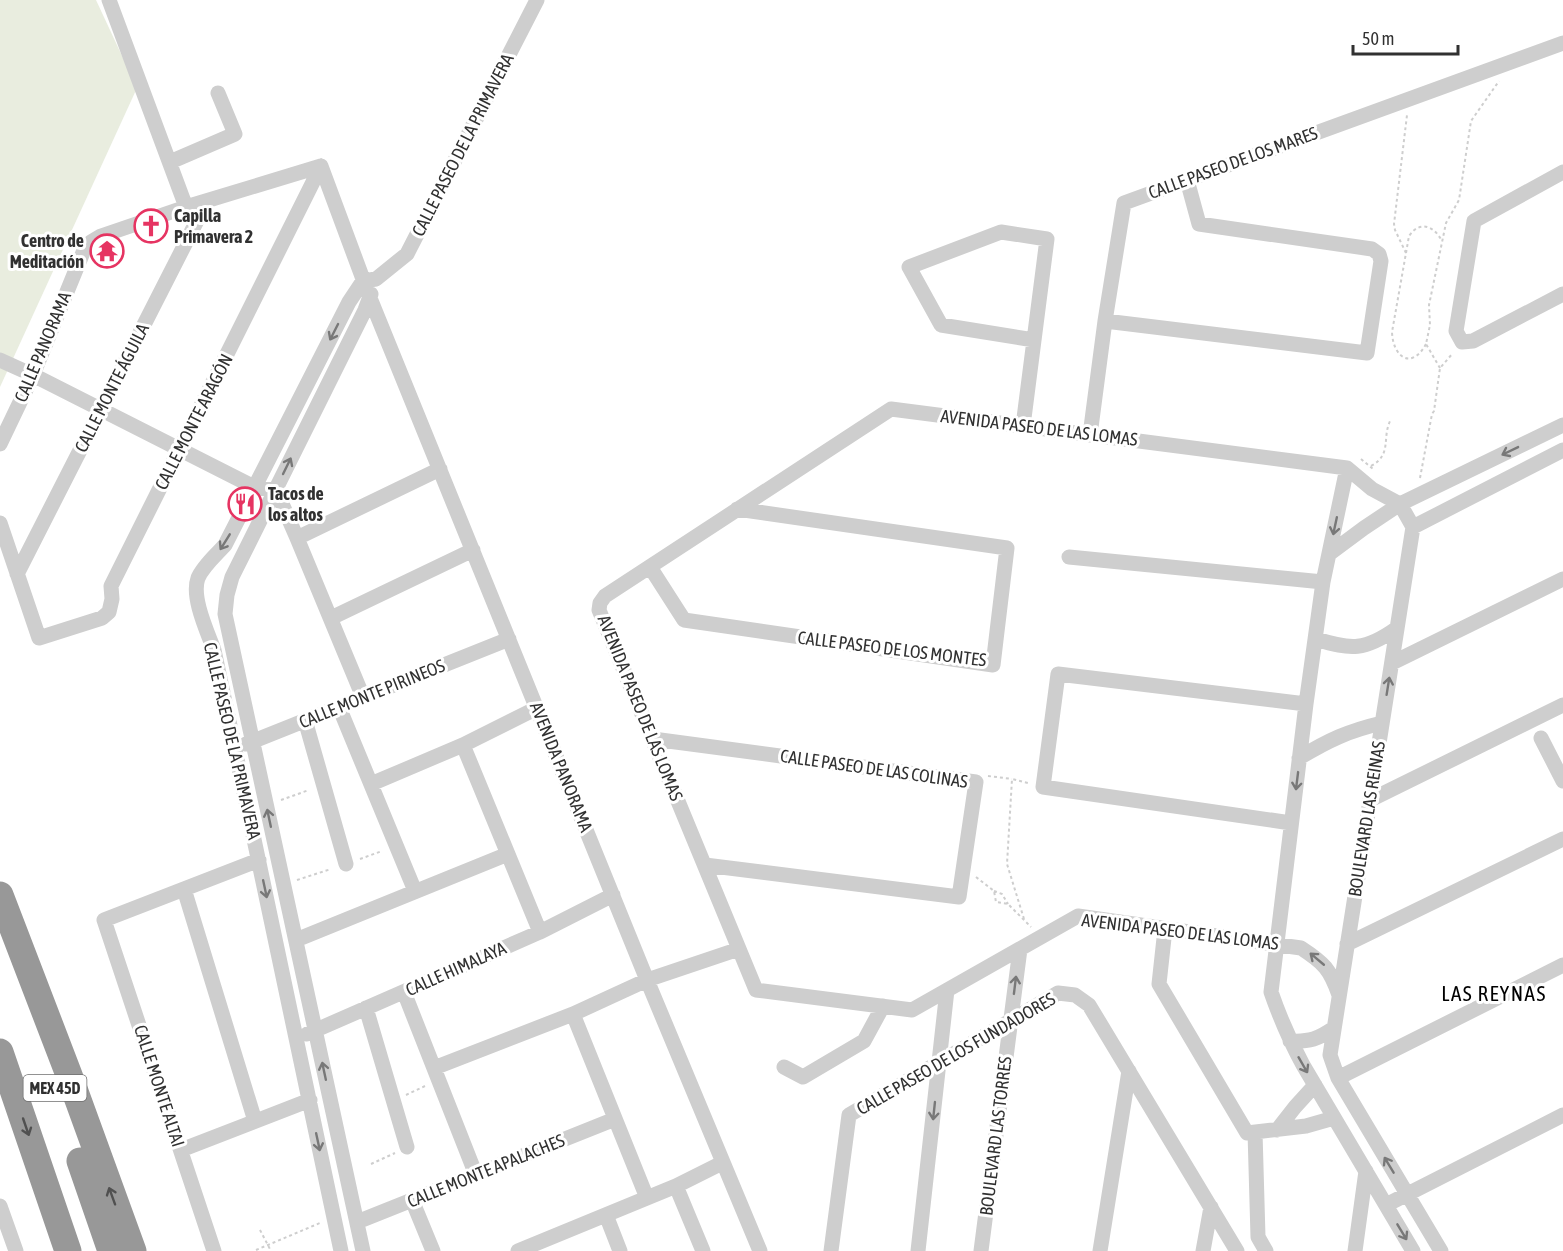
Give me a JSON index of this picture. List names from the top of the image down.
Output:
{
  "streets": {
    "highway": ["MEX 45D"],
    "street": [
      "CALLE PASEO DE LA PRIMAVERA",
      "CALLE PASEO DE LOS MARES",
      "CALLE PANORAMA",
      "CALLE MONTE ÁGUILA",
      "CALLE MONTE ARAGÓN",
      "AVENIDA PASEO DE LAS LOMAS",
      "CALLE PASEO DE LOS MONTES",
      "CALLE MONTE PIRINEOS",
      "AVENIDA PANORAMA",
      "CALLE PASEO DE LAS COLINAS",
      "BOULEVARD LAS REINAS",
      "CALLE HIMALAYA",
      "CALLE PASEO DE LOS FUNDADORES",
      "CALLE MONTE ALTAI",
      "BOULEVARD LAS TORRES",
      "CALLE MONTE APALACHES"
    ]
  },
  "crossings": [
    ["CALLE PASEO DE LA PRIMAVERA", "CALLE MONTE PIRINEOS"],
    ["CALLE PASEO DE LA PRIMAVERA", "AVENIDA PANORAMA"],
    ["CALLE PASEO DE LA PRIMAVERA", "CALLE HIMALAYA"],
    ["CALLE PASEO DE LA PRIMAVERA", "CALLE MONTE APALACHES"],
    ["CALLE PASEO DE LOS MARES", "AVENIDA PASEO DE LAS LOMAS"],
    ["CALLE PANORAMA", "CALLE MONTE ÁGUILA"],
    ["CALLE PANORAMA", "CALLE MONTE ARAGÓN"],
    ["CALLE PANORAMA", "AVENIDA PANORAMA"],
    ["CALLE MONTE ÁGUILA", "CALLE MONTE ARAGÓN"],
    ["CALLE MONTE ARAGÓN", "AVENIDA PANORAMA"],
    ["AVENIDA PASEO DE LAS LOMAS", "CALLE PASEO DE LOS MONTES"],
    ["AVENIDA PASEO DE LAS LOMAS", "CALLE PASEO DE LAS COLINAS"],
    ["AVENIDA PASEO DE LAS LOMAS", "BOULEVARD LAS REINAS"],
    ["AVENIDA PASEO DE LAS LOMAS", "BOULEVARD LAS TORRES"],
    ["CALLE MONTE PIRINEOS", "AVENIDA PANORAMA"],
    ["AVENIDA PANORAMA", "CALLE HIMALAYA"],
    ["CALLE PASEO DE LOS FUNDADORES", "BOULEVARD LAS TORRES"]
  ],
  "districts": ["LAS REYNAS"],
  "places": {
    "church": ["Capilla Primavera 2"],
    "temple": ["Centro de Meditación"],
    "restaurant": ["Tacos de los altos"]
  },
  "scale_bar": "50 m"
}
